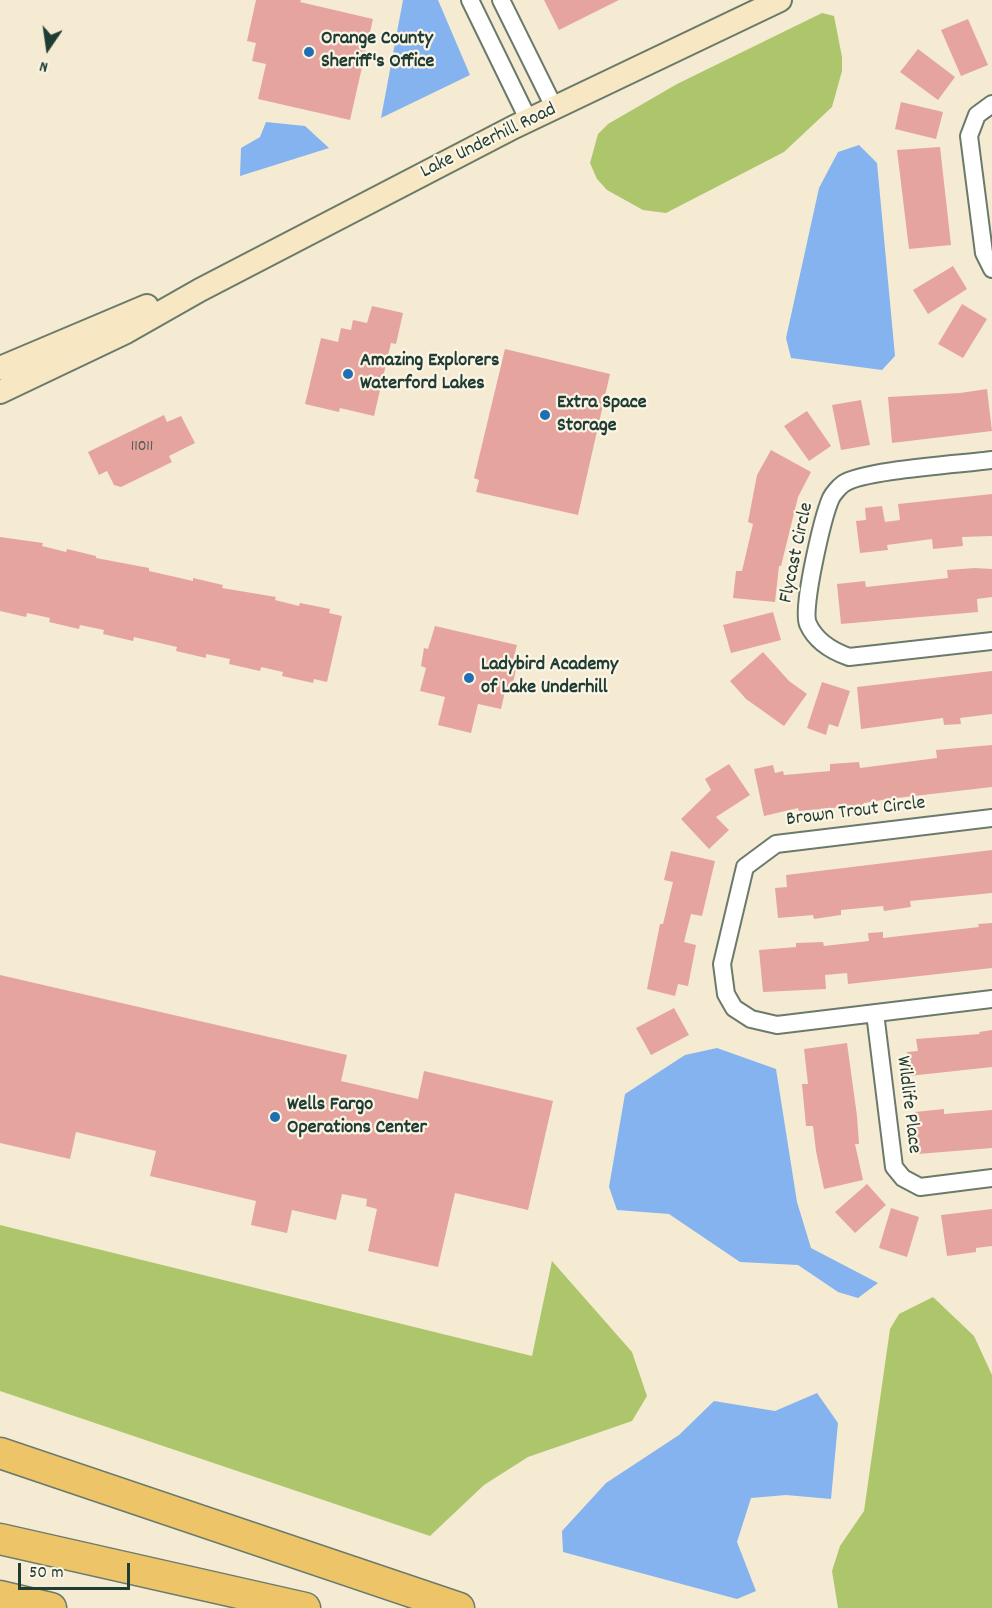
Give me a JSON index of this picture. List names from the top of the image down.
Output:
{
  "streets": {
    "street": [
      "Lake Underhill Road",
      "Flycast Circle",
      "Brown Trout Circle",
      "Wildlife Place"
    ]
  },
  "crossings": [
    ["Brown Trout Circle", "Wildlife Place"]
  ],
  "places": [
    "Orange County Sheriff's Office",
    "Amazing Explorers Waterford Lakes",
    "Extra Space Storage",
    "Ladybird Academy of Lake Underhill",
    "Wells Fargo Operations Center"
  ],
  "house_numbers": ["11011"],
  "scale_bar": "50 m",
  "north": "bottom"
}
